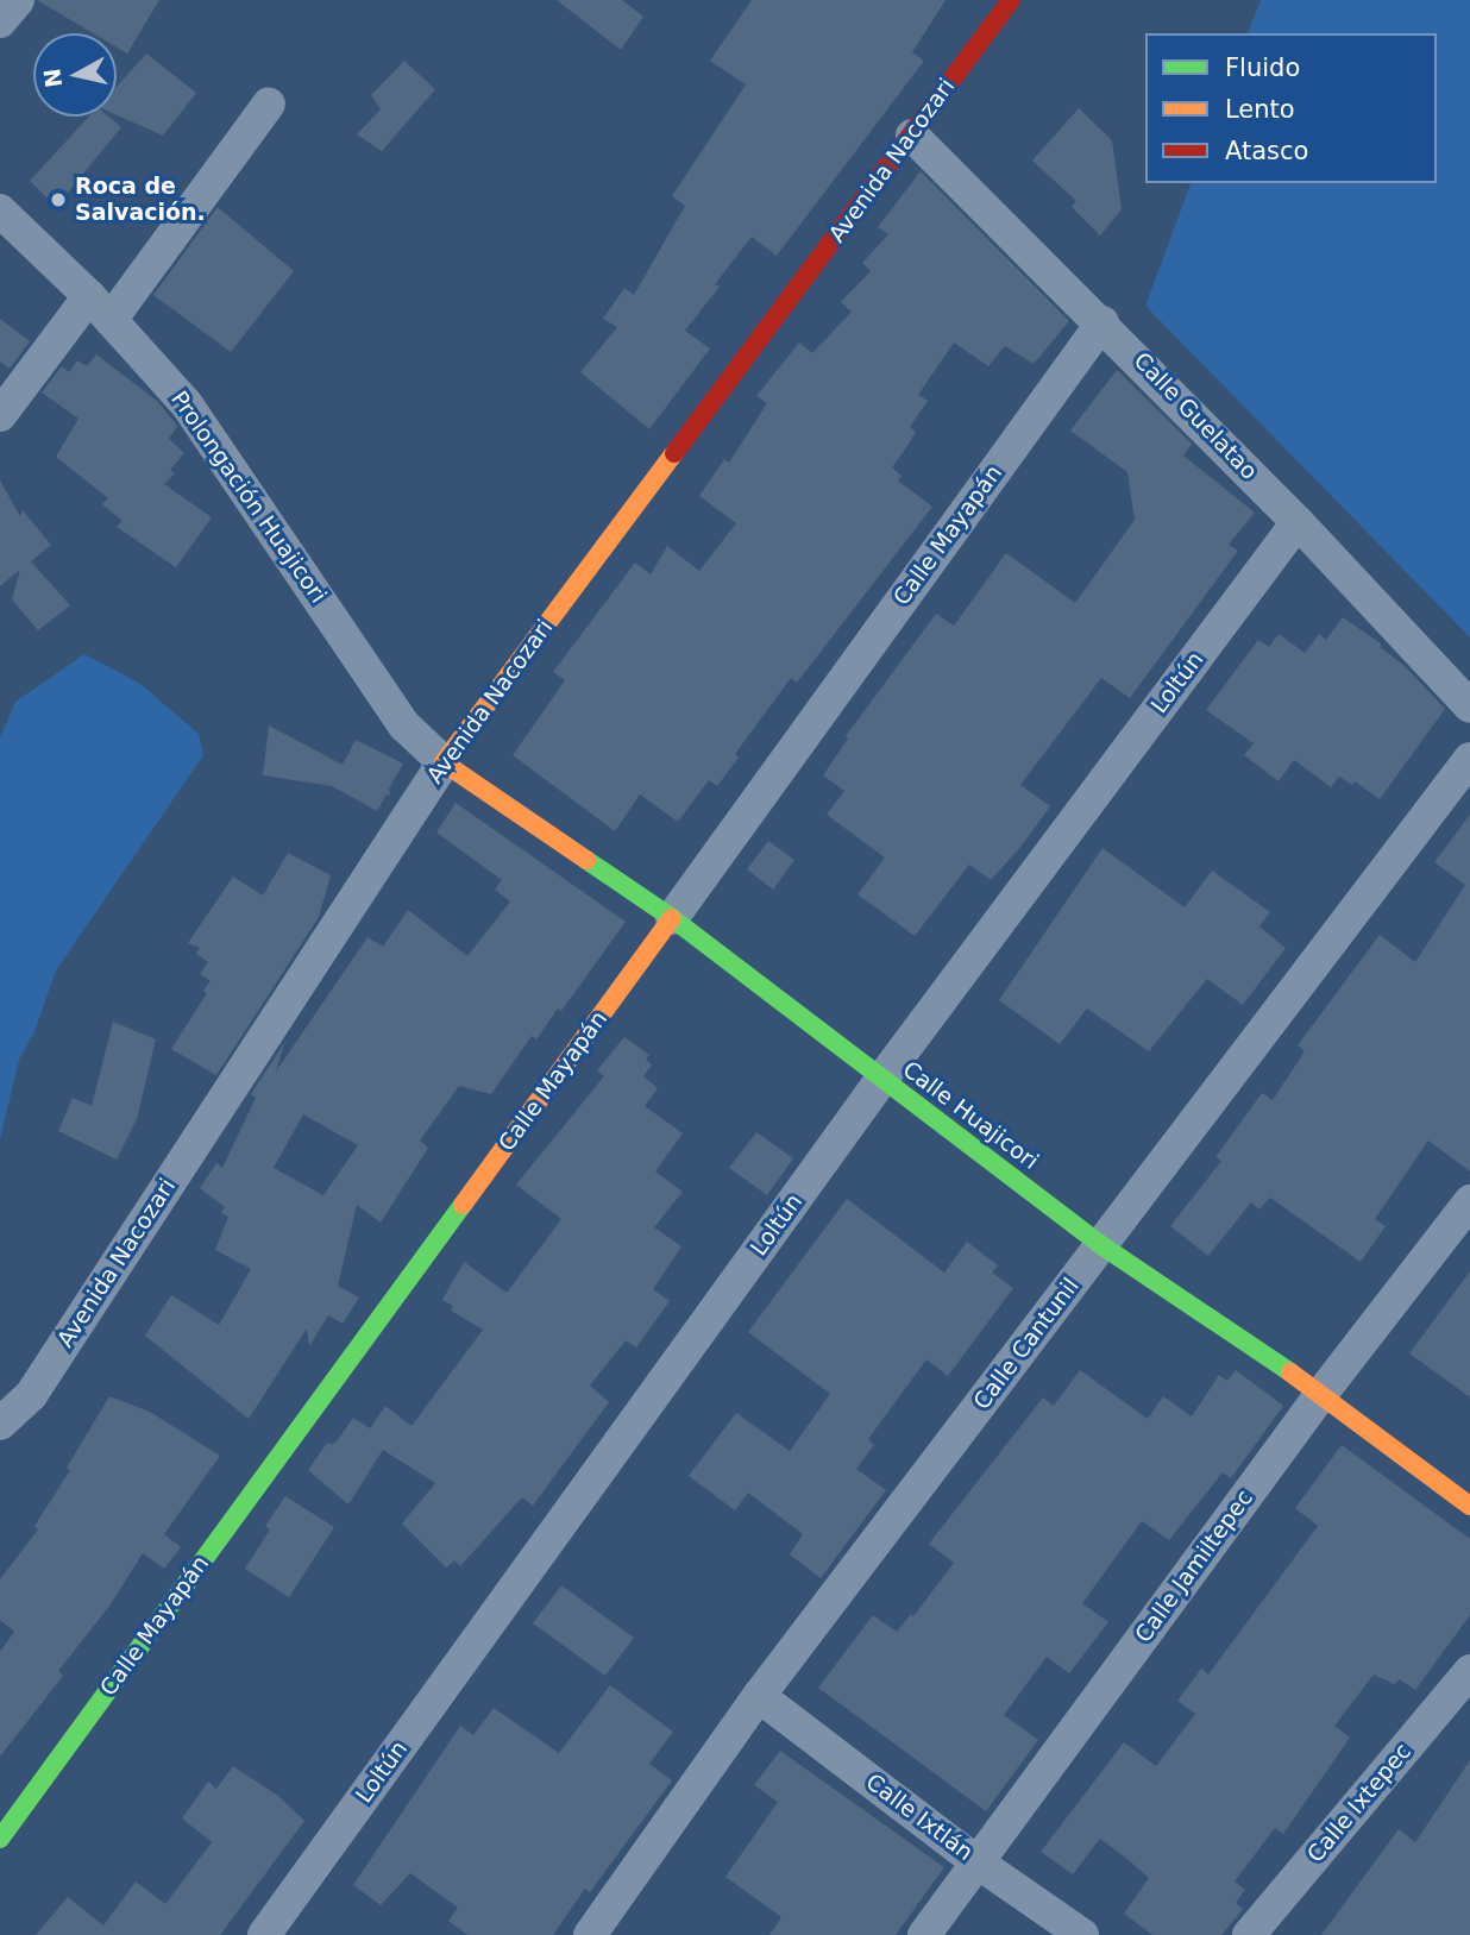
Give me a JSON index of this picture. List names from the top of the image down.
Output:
{
  "streets": {
    "street": [
      "Avenida Nacozari",
      "Calle Guelatao",
      "Prolongación Huajicori",
      "Calle Mayapán",
      "Loltún",
      "Calle Huajicori",
      "Calle Cantunil",
      "Calle Jamiltepec",
      "Calle Ixtepec",
      "Calle Ixtlán"
    ]
  },
  "crossings": [
    ["Avenida Nacozari", "Calle Guelatao"],
    ["Avenida Nacozari", "Prolongación Huajicori"],
    ["Avenida Nacozari", "Calle Huajicori"],
    ["Calle Guelatao", "Calle Mayapán"],
    ["Calle Guelatao", "Loltún"],
    ["Prolongación Huajicori", "Calle Huajicori"],
    ["Calle Mayapán", "Calle Huajicori"],
    ["Loltún", "Calle Huajicori"],
    ["Calle Huajicori", "Calle Cantunil"],
    ["Calle Huajicori", "Calle Jamiltepec"],
    ["Calle Cantunil", "Calle Ixtlán"],
    ["Calle Jamiltepec", "Calle Ixtlán"]
  ],
  "places": ["Roca de Salvación."],
  "legend": ["Fluido", "Lento", "Atasco"],
  "north": "left"
}
